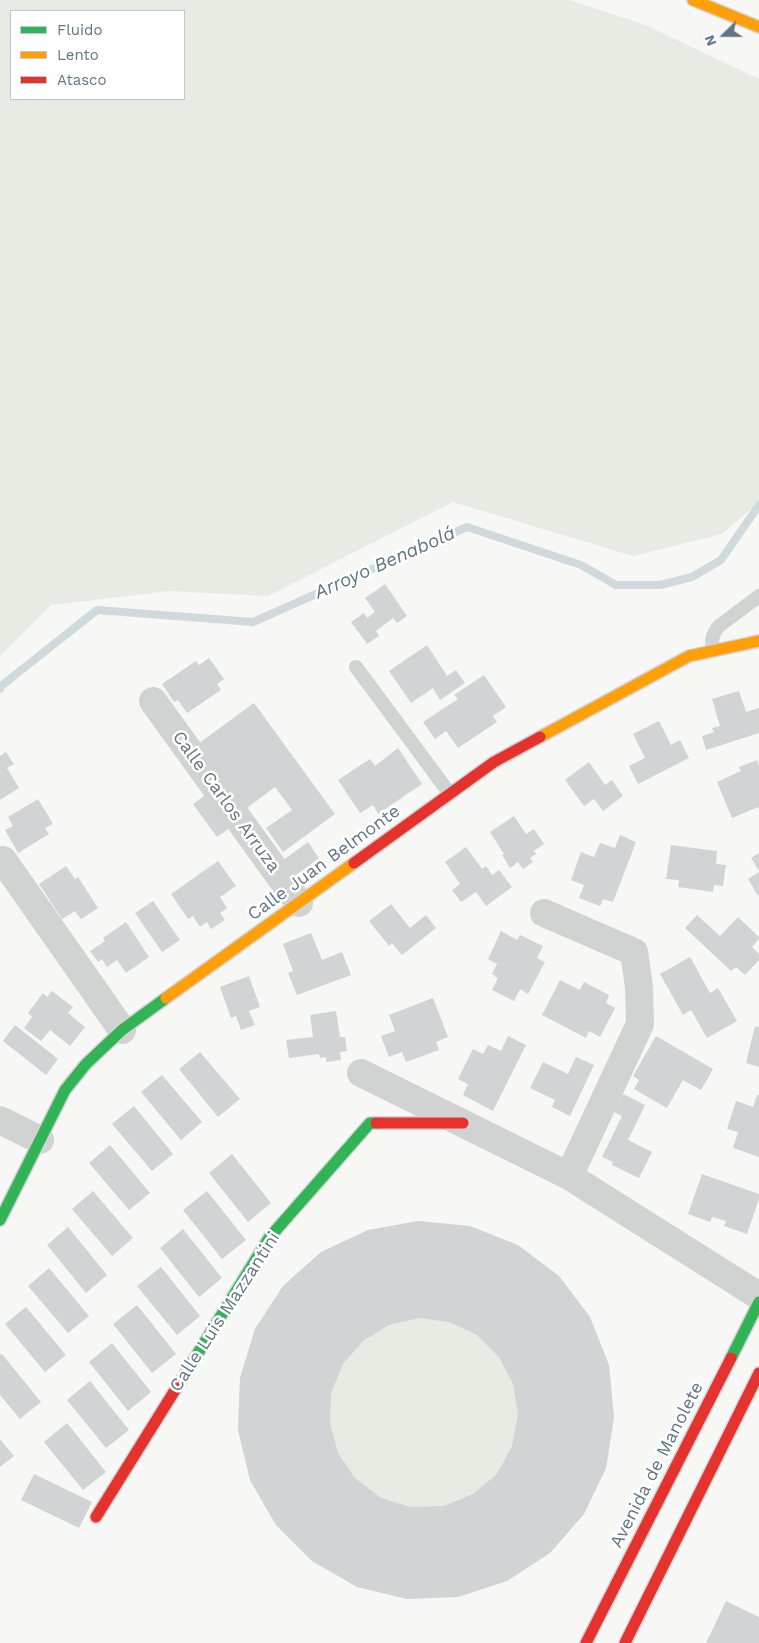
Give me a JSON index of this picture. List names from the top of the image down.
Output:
{
  "streets": {
    "main road": ["Calle Juan Belmonte", "Calle Luis Mazzantini", "Avenida de Manolete"],
    "street": ["Calle Carlos Arruza"]
  },
  "crossings": [
    ["Calle Carlos Arruza", "Calle Juan Belmonte"]
  ],
  "water": ["Arroyo Benabolá"],
  "legend": ["Fluido", "Lento", "Atasco"],
  "north": "left"
}
